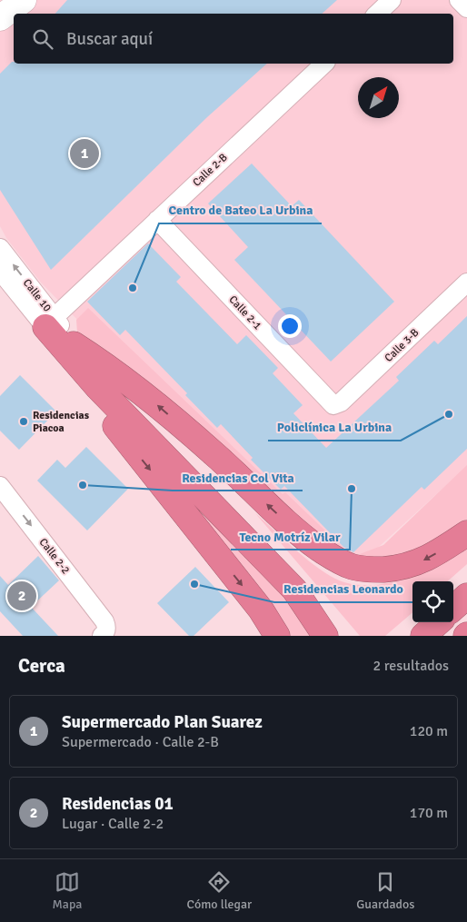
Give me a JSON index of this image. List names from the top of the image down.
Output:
{
  "streets": {
    "street": [
      "Calle 2-B",
      "Calle 10",
      "Calle 2-1",
      "Calle 3-B",
      "Calle 2-2"
    ]
  },
  "crossings": [
    ["Calle 2-B", "Calle 10"],
    ["Calle 2-B", "Calle 2-1"],
    ["Calle 2-1", "Calle 3-B"]
  ],
  "one_way": ["Calle 2-2"],
  "places": [
    "Centro de Bateo La Urbina",
    "Policlínica La Urbina",
    "Residencias Piacoa",
    "Residencias Col Vita",
    "Tecno Motríz Vilar",
    "Residencias Leonardo"
  ],
  "north": "top right",
  "page": {
    "search": "Buscar aquí",
    "pins": ["1", "2"],
    "heading": ["Cerca", "2 resultados"],
    "list": [
      {
        "mark": "1",
        "name": "Supermercado Plan Suarez",
        "note": "Supermercado · Calle 2-B",
        "value": "120 m"
      },
      {
        "mark": "2",
        "name": "Residencias 01",
        "note": "Lugar · Calle 2-2",
        "value": "170 m"
      }
    ],
    "nav": ["Mapa", "Cómo llegar", "Guardados"]
  }
}
